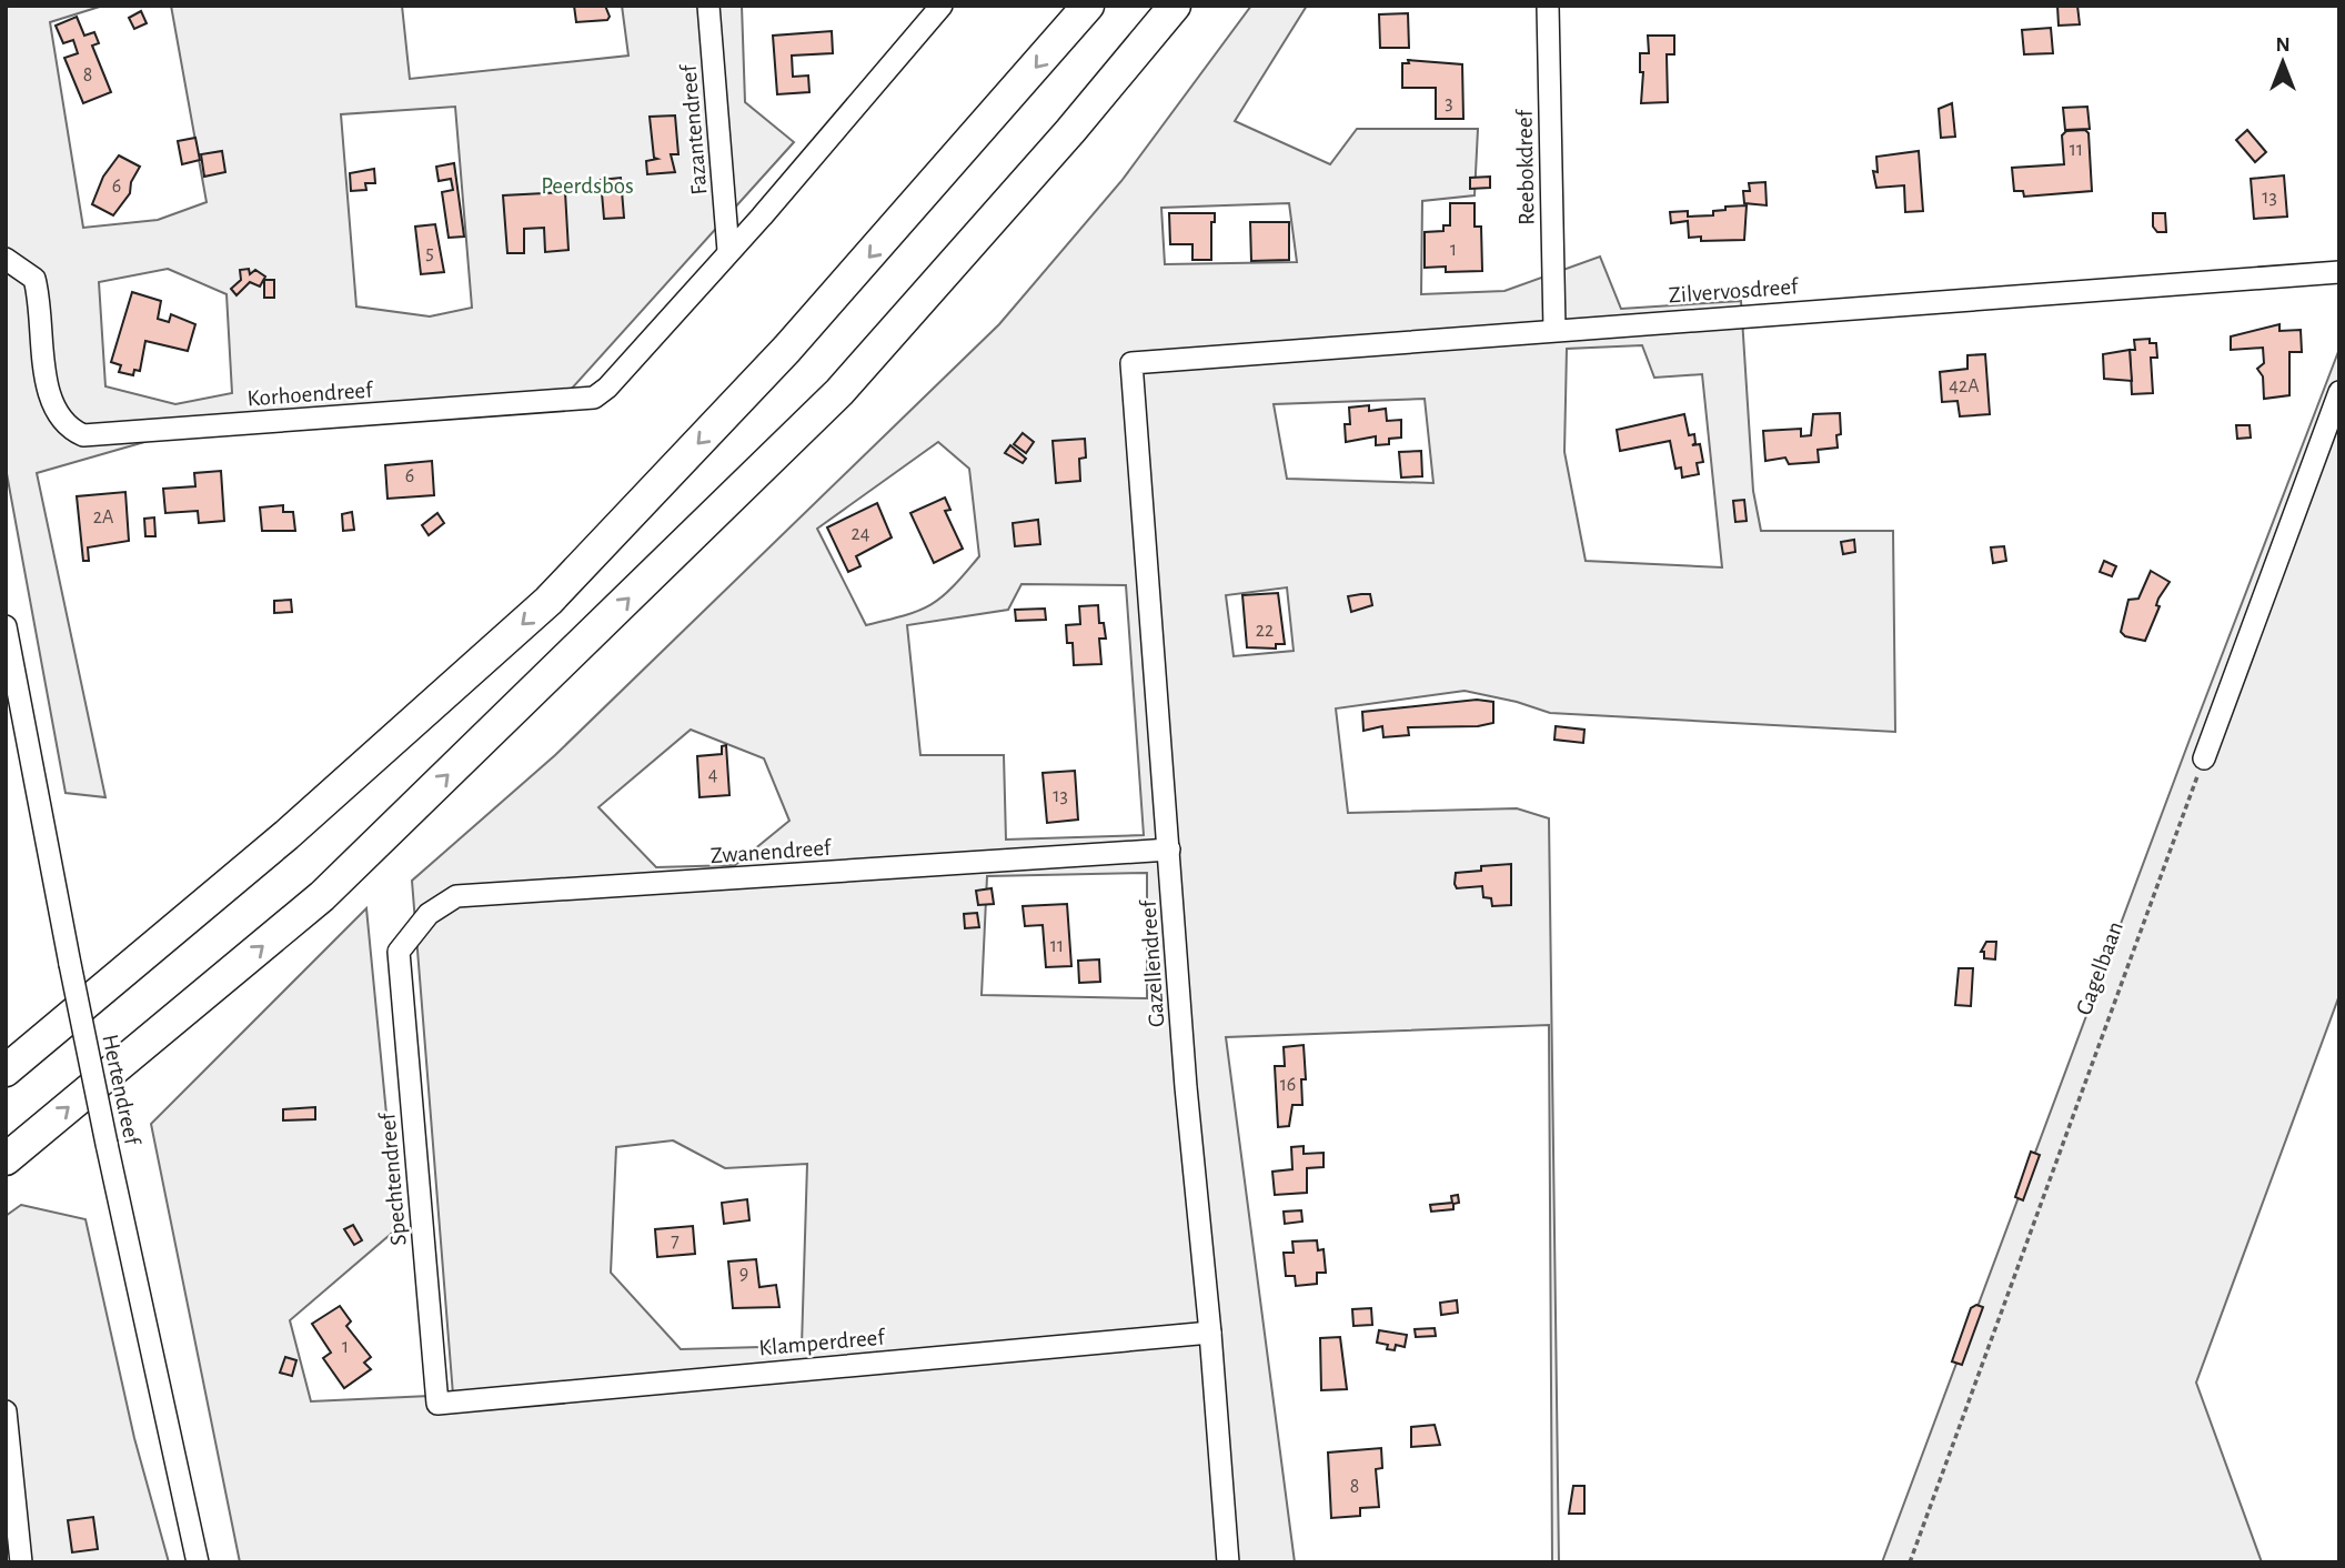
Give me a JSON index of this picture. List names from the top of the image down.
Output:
{
  "streets": {
    "street": [
      "Fazantendreef",
      "Reebokdreef",
      "Zilvervosdreef",
      "Korhoendreef",
      "Zwanendreef",
      "Gazellendreef",
      "Hertendreef",
      "Spechtendreef",
      "Klamperdreef"
    ],
    "path": ["Gagelbaan"]
  },
  "crossings": [
    ["Fazantendreef", "Korhoendreef"],
    ["Reebokdreef", "Zilvervosdreef"],
    ["Zilvervosdreef", "Gazellendreef"],
    ["Zwanendreef", "Gazellendreef"],
    ["Zwanendreef", "Spechtendreef"],
    ["Gazellendreef", "Klamperdreef"],
    ["Spechtendreef", "Klamperdreef"]
  ],
  "parks": ["Peerdsbos"],
  "house_numbers": [
    "8",
    "3",
    "11",
    "6",
    "13",
    "1",
    "5",
    "42A",
    "6",
    "2A",
    "24",
    "22",
    "4",
    "13",
    "11",
    "16",
    "7",
    "9",
    "1",
    "8"
  ],
  "north": "top"
}
